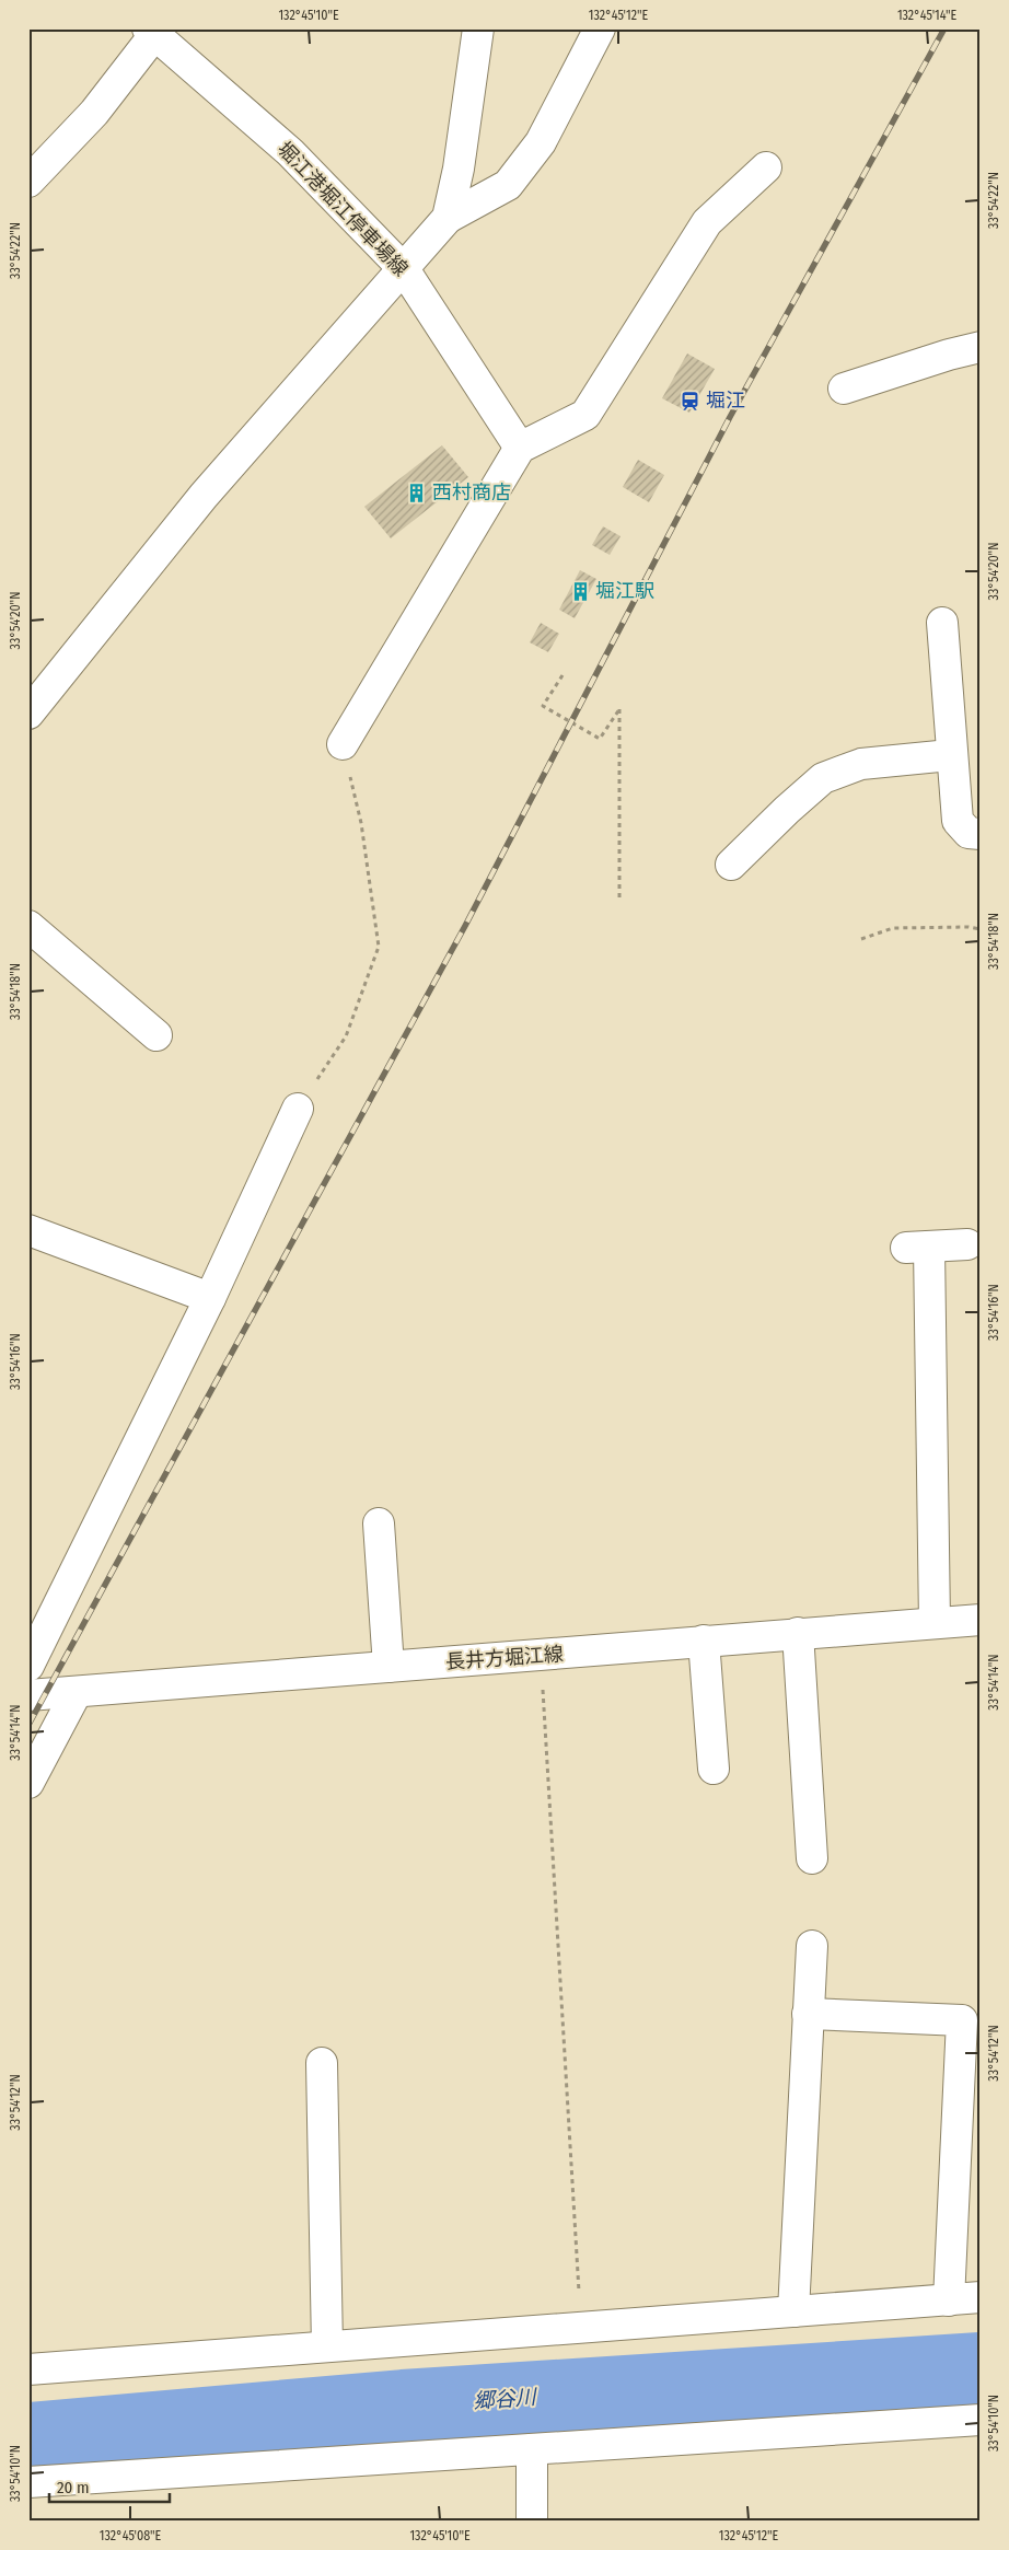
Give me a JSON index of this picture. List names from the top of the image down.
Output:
{
  "streets": {
    "street": ["堀江港堀江停車場線", "長井方堀江線"]
  },
  "water": ["郷谷川"],
  "places": {
    "station": ["堀江"],
    "building": ["西村商店", "堀江駅"]
  },
  "scale_bar": "20 m",
  "coordinates": [
    "132°45'10\"E",
    "132°45'12\"E",
    "132°45'14\"E",
    "33°54'22\"N",
    "33°54'20\"N",
    "33°54'18\"N",
    "33°54'16\"N",
    "33°54'14\"N",
    "33°54'12\"N",
    "33°54'10\"N",
    "132°45'08\"E"
  ]
}
